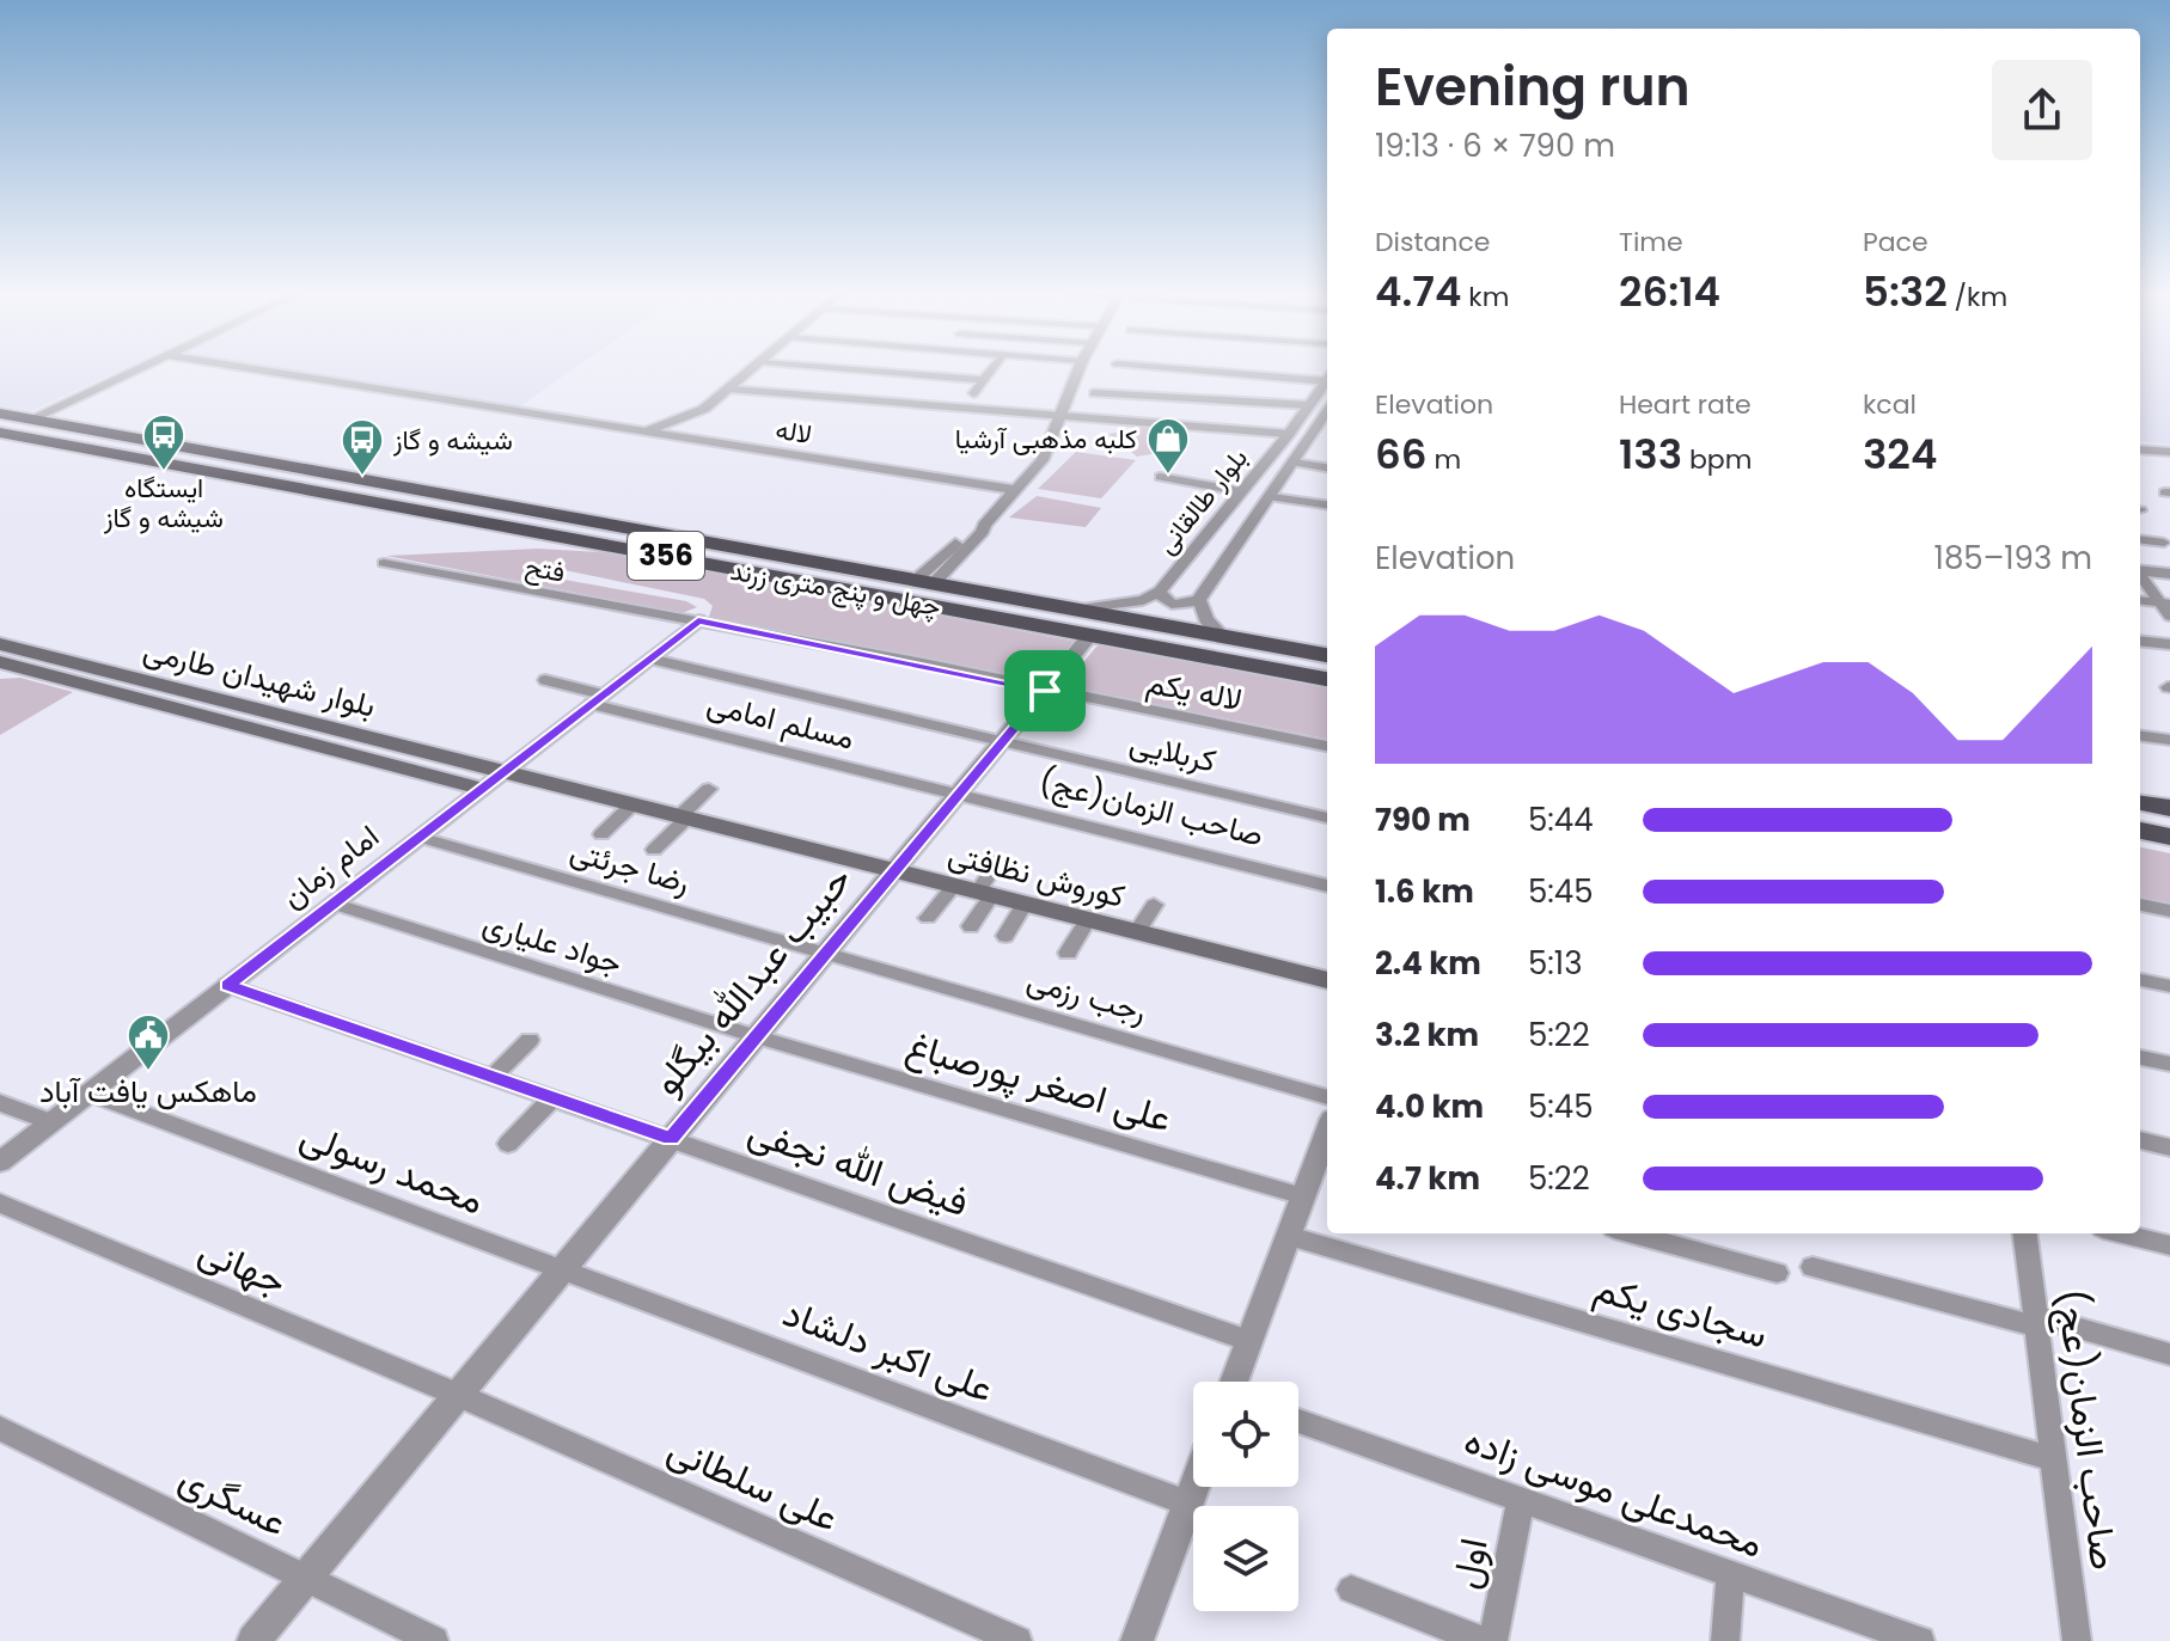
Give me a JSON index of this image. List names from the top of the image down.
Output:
{
  "streets": {
    "main road": [
      "356",
      "چهل و پنج متری زرند",
      "بلوار شهیدان طارمی",
      "کوروش نظافتی"
    ],
    "street": [
      "لاله",
      "بلوار طالقانی",
      "فتح",
      "لاله یکم",
      "مسلم امامی",
      "کربلایی",
      "صاحب الزمان(عج)",
      "امام زمان",
      "رضا جرئتی",
      "جواد علیاری",
      "حبیب عبدالله بیگلو",
      "رجب رزمی",
      "علی اصغر پورصباغ",
      "فیض الله نجفی",
      "محمد رسولی",
      "جهانی",
      "سجادی یکم",
      "علی اکبر دلشاد",
      "علی سلطانی",
      "محمدعلی موسی زاده",
      "عسگری",
      "اول"
    ]
  },
  "crossings": [
    ["بلوار طالقانی", "چهل و پنج متری زرند"],
    ["فتح", "لاله یکم"],
    ["فتح", "امام زمان"],
    ["فتح", "حبیب عبدالله بیگلو"],
    ["چهل و پنج متری زرند", "حبیب عبدالله بیگلو"],
    ["بلوار شهیدان طارمی", "امام زمان"],
    ["بلوار شهیدان طارمی", "کوروش نظافتی"],
    ["لاله یکم", "حبیب عبدالله بیگلو"],
    ["مسلم امامی", "صاحب الزمان(عج)"],
    ["مسلم امامی", "امام زمان"],
    ["مسلم امامی", "حبیب عبدالله بیگلو"],
    ["کربلایی", "امام زمان"],
    ["کربلایی", "حبیب عبدالله بیگلو"],
    ["صاحب الزمان(عج)", "حبیب عبدالله بیگلو"],
    ["صاحب الزمان(عج)", "سجادی یکم"],
    ["امام زمان", "رضا جرئتی"],
    ["امام زمان", "کوروش نظافتی"],
    ["امام زمان", "جواد علیاری"],
    ["امام زمان", "فیض الله نجفی"],
    ["امام زمان", "محمد رسولی"],
    ["رضا جرئتی", "حبیب عبدالله بیگلو"],
    ["رضا جرئتی", "رجب رزمی"],
    ["کوروش نظافتی", "حبیب عبدالله بیگلو"],
    ["جواد علیاری", "حبیب عبدالله بیگلو"],
    ["جواد علیاری", "علی اصغر پورصباغ"],
    ["حبیب عبدالله بیگلو", "رجب رزمی"],
    ["حبیب عبدالله بیگلو", "علی اصغر پورصباغ"],
    ["حبیب عبدالله بیگلو", "فیض الله نجفی"],
    ["حبیب عبدالله بیگلو", "محمد رسولی"],
    ["حبیب عبدالله بیگلو", "جهانی"],
    ["حبیب عبدالله بیگلو", "علی اکبر دلشاد"],
    ["حبیب عبدالله بیگلو", "علی سلطانی"],
    ["حبیب عبدالله بیگلو", "عسگری"],
    ["محمد رسولی", "علی اکبر دلشاد"],
    ["جهانی", "علی سلطانی"],
    ["محمدعلی موسی زاده", "اول"]
  ],
  "places": {
    "bus stop": ["ایستگاه شیشه و گاز", "شیشه و گاز"],
    "shop": ["کلبه مذهبی آرشیا"],
    "public building": ["ماهکس یافت آباد"]
  },
  "page": {
    "heading": ["Evening run", "19:13 · 6 × 790 m"],
    "stats": [
      ["Distance", "4.74 km"],
      ["Time", "26:14"],
      ["Pace", "5:32 /km"],
      ["Elevation", "66 m"],
      ["Heart rate", "133 bpm"],
      ["kcal", "324"]
    ],
    "chart": ["Elevation", "185–193 m"],
    "list": [
      {
        "name": "790 m",
        "note": "5:44"
      },
      {
        "name": "1.6 km",
        "note": "5:45"
      },
      {
        "name": "2.4 km",
        "note": "5:13"
      },
      {
        "name": "3.2 km",
        "note": "5:22"
      },
      {
        "name": "4.0 km",
        "note": "5:45"
      },
      {
        "name": "4.7 km",
        "note": "5:22"
      }
    ]
  }
}
